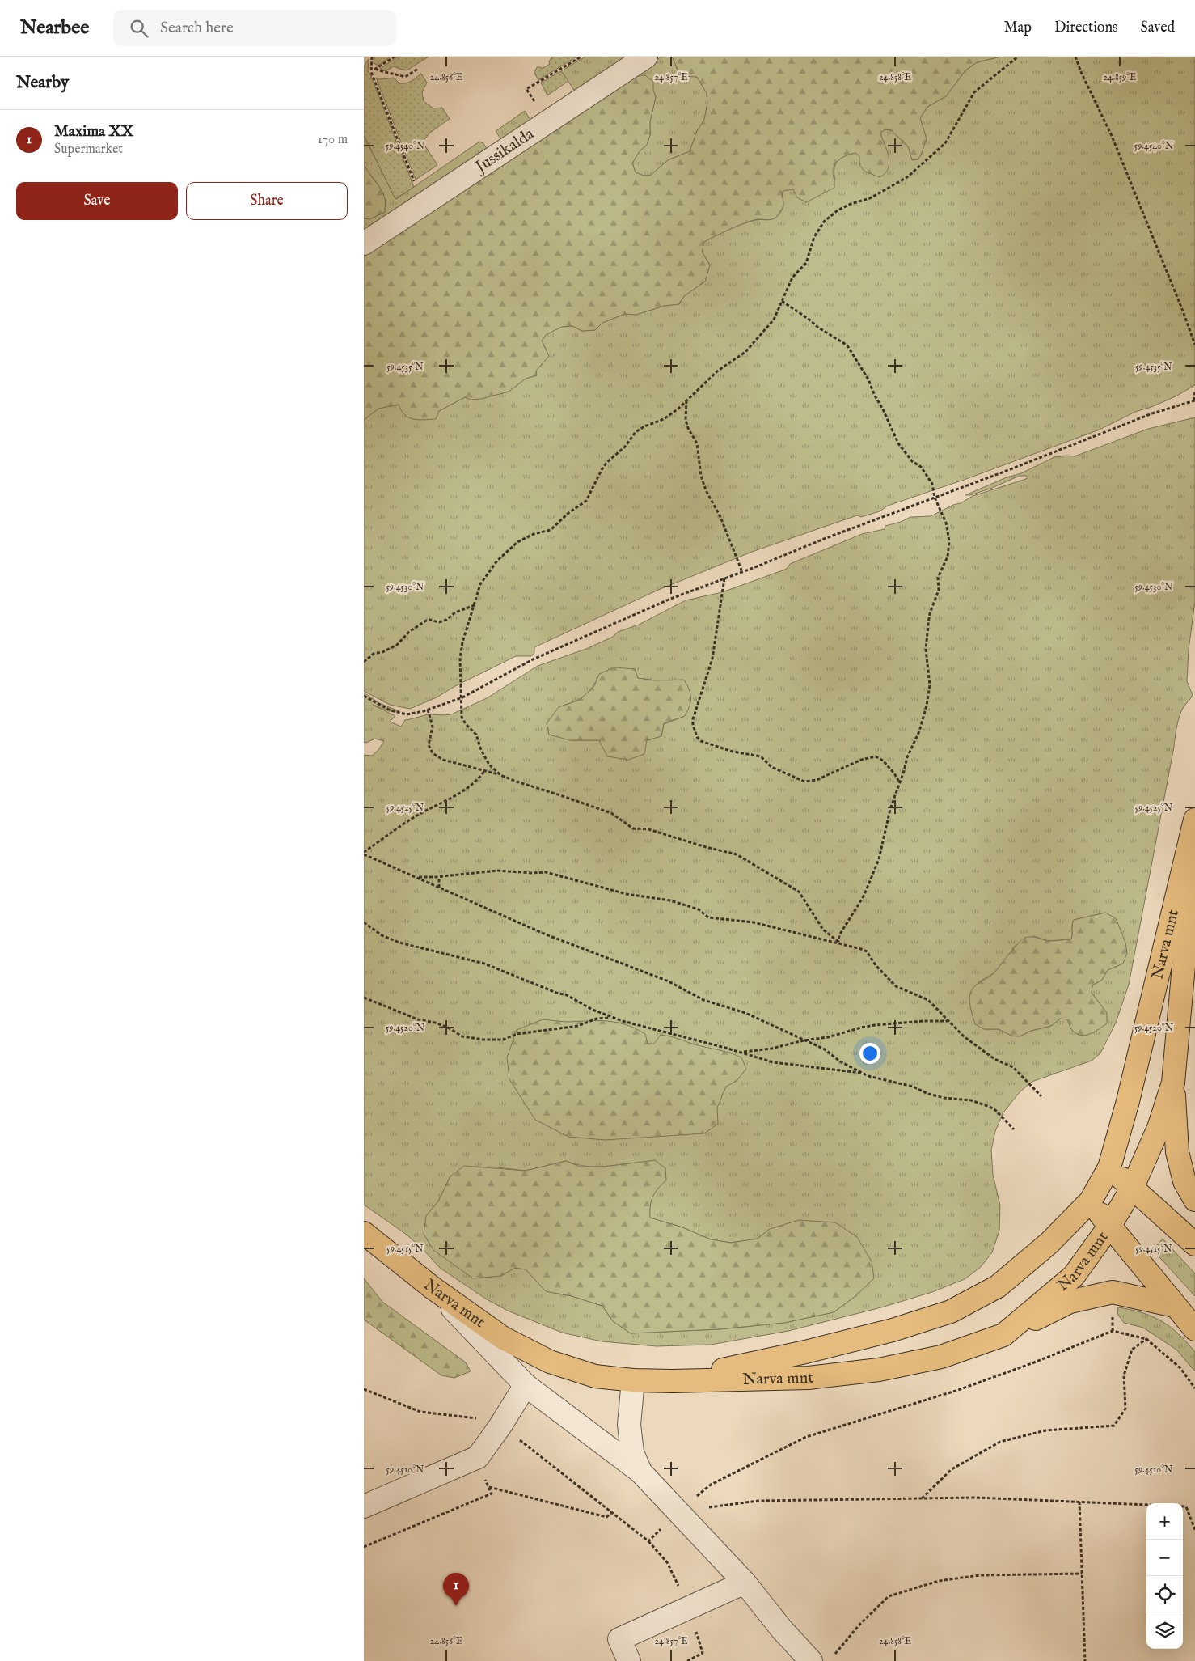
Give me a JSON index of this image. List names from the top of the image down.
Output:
{
  "streets": {
    "main road": ["Narva mnt"],
    "lane": ["Jussikalda"]
  },
  "page": {
    "header": "Nearbee",
    "search": "Search here",
    "nav": ["Map", "Directions", "Saved"],
    "heading": "Nearby",
    "list": [
      {
        "mark": "1",
        "name": "Maxima XX",
        "note": "Supermarket",
        "value": "170 m"
      }
    ],
    "buttons": ["Save", "Share"],
    "map_buttons": ["+", "−"],
    "pins": "1"
  },
  "coordinates": [
    "24.856°E",
    "24.857°E",
    "24.858°E",
    "24.859°E",
    "59.4540°N",
    "59.4535°N",
    "59.4530°N",
    "59.4525°N",
    "59.4520°N",
    "59.4515°N",
    "59.4510°N"
  ]
}
